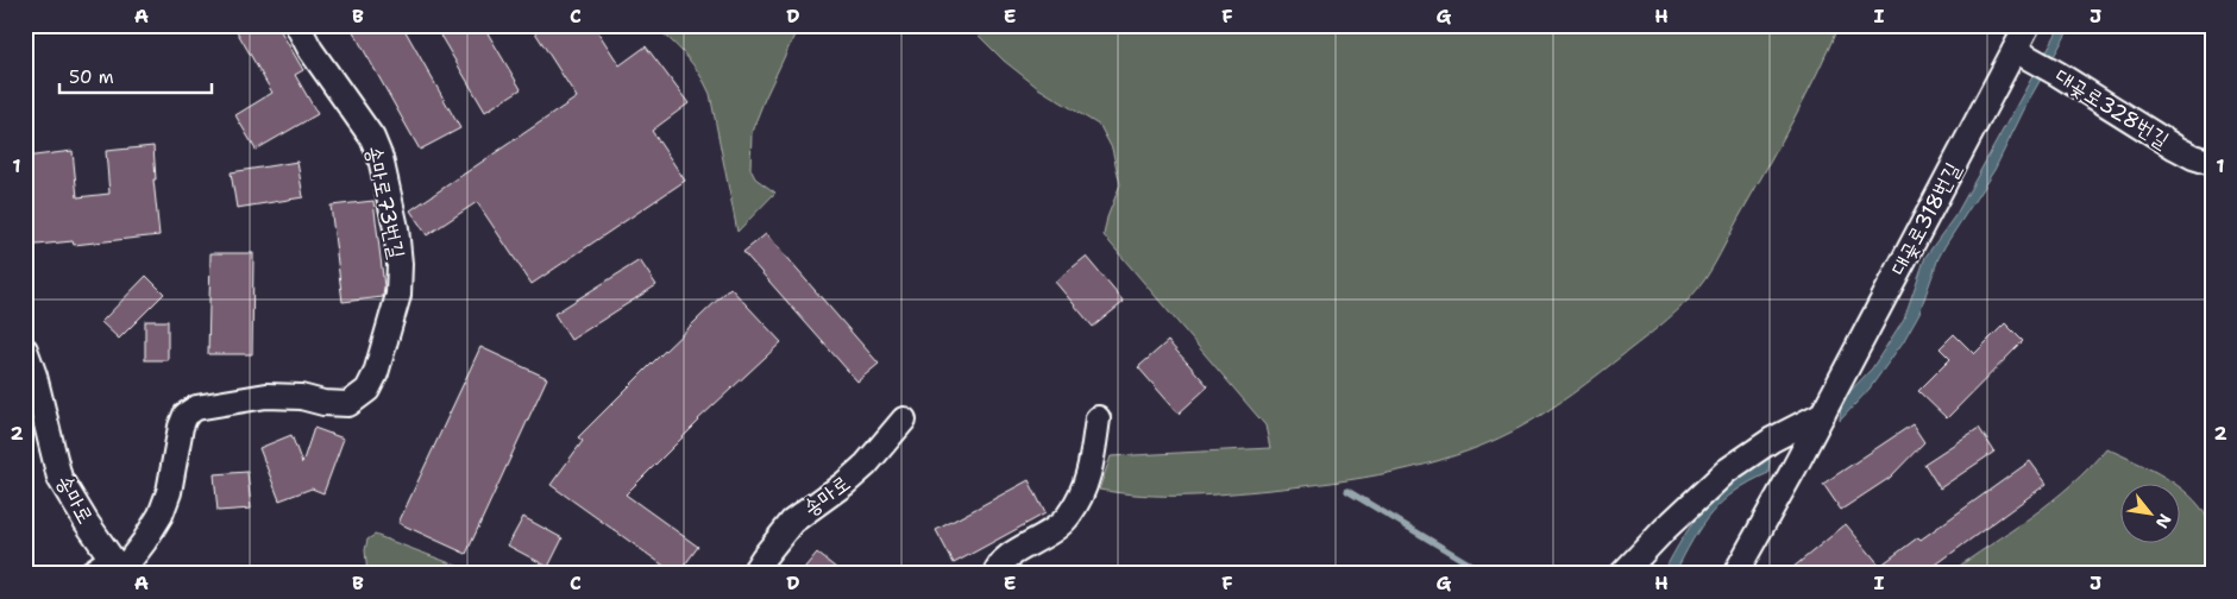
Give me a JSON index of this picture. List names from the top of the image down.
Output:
{
  "streets": {
    "street": [
      "대곶로328번길",
      "송마로73번길",
      "대곶로318번길",
      "송마로"
    ]
  },
  "crossings": [
    ["대곶로328번길", "대곶로318번길"],
    ["송마로73번길", "송마로"]
  ],
  "scale_bar": "50 m",
  "north": "bottom right",
  "grid": {
    "columns": [
      "A",
      "B",
      "C",
      "D",
      "E",
      "F",
      "G",
      "H",
      "I",
      "J"
    ],
    "rows": ["1", "2"]
  }
}
